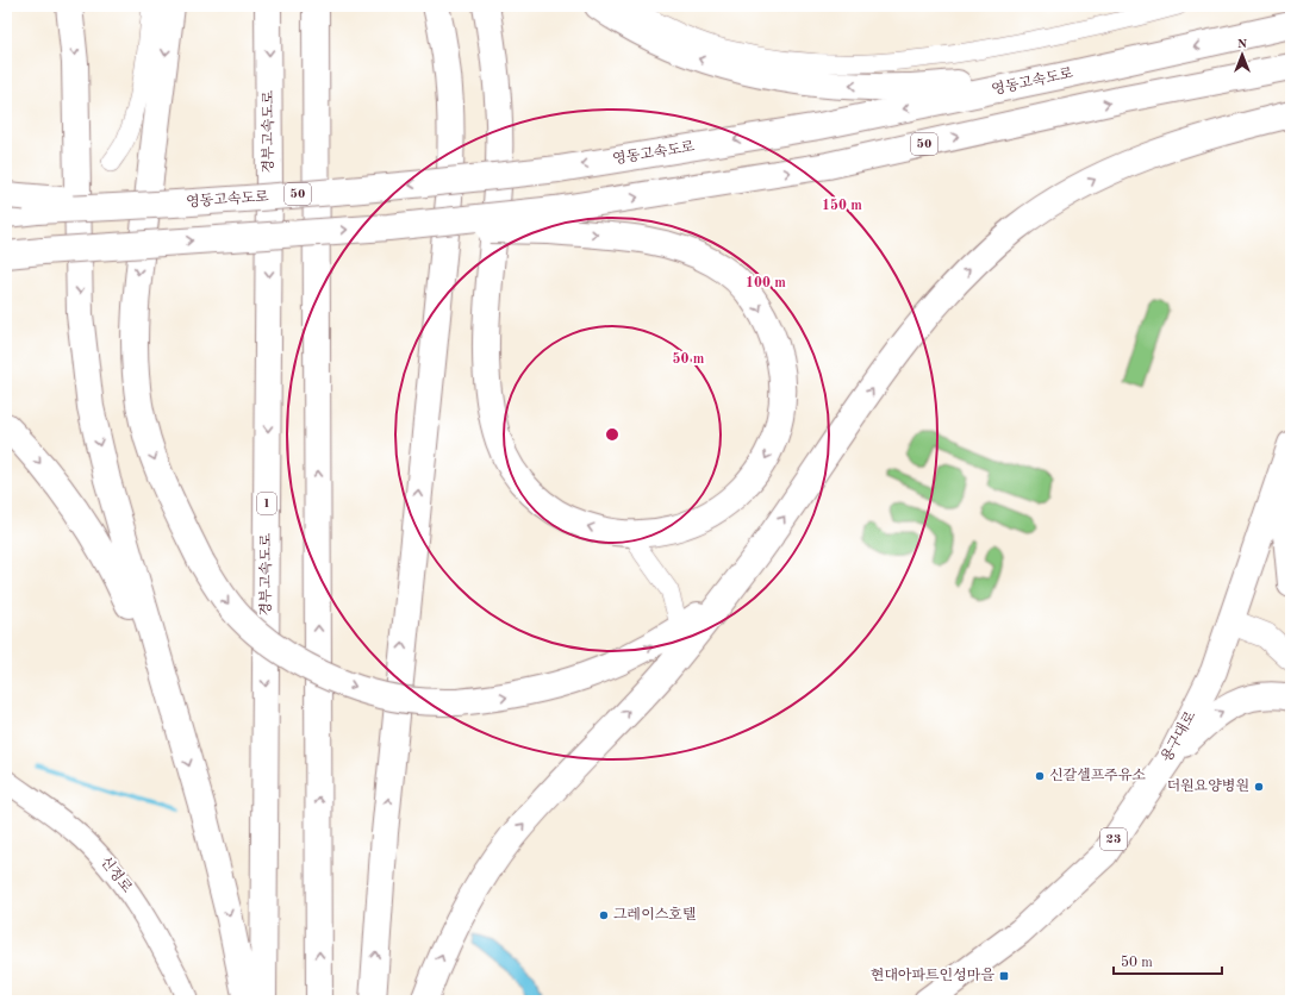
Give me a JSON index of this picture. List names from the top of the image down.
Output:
{
  "streets": {
    "main road": [
      "영동고속도로",
      "경부고속도로",
      "50",
      "1",
      "용구대로",
      "23"
    ],
    "street": ["신정로"]
  },
  "places": {
    "other": ["신갈셀프주유소", "더원요양병원", "그레이스호텔"],
    "transit": ["현대아파트인성마을"]
  },
  "scale_bar": "50 m",
  "north": "top",
  "rings": ["150 m", "100 m", "50 m"]
}
